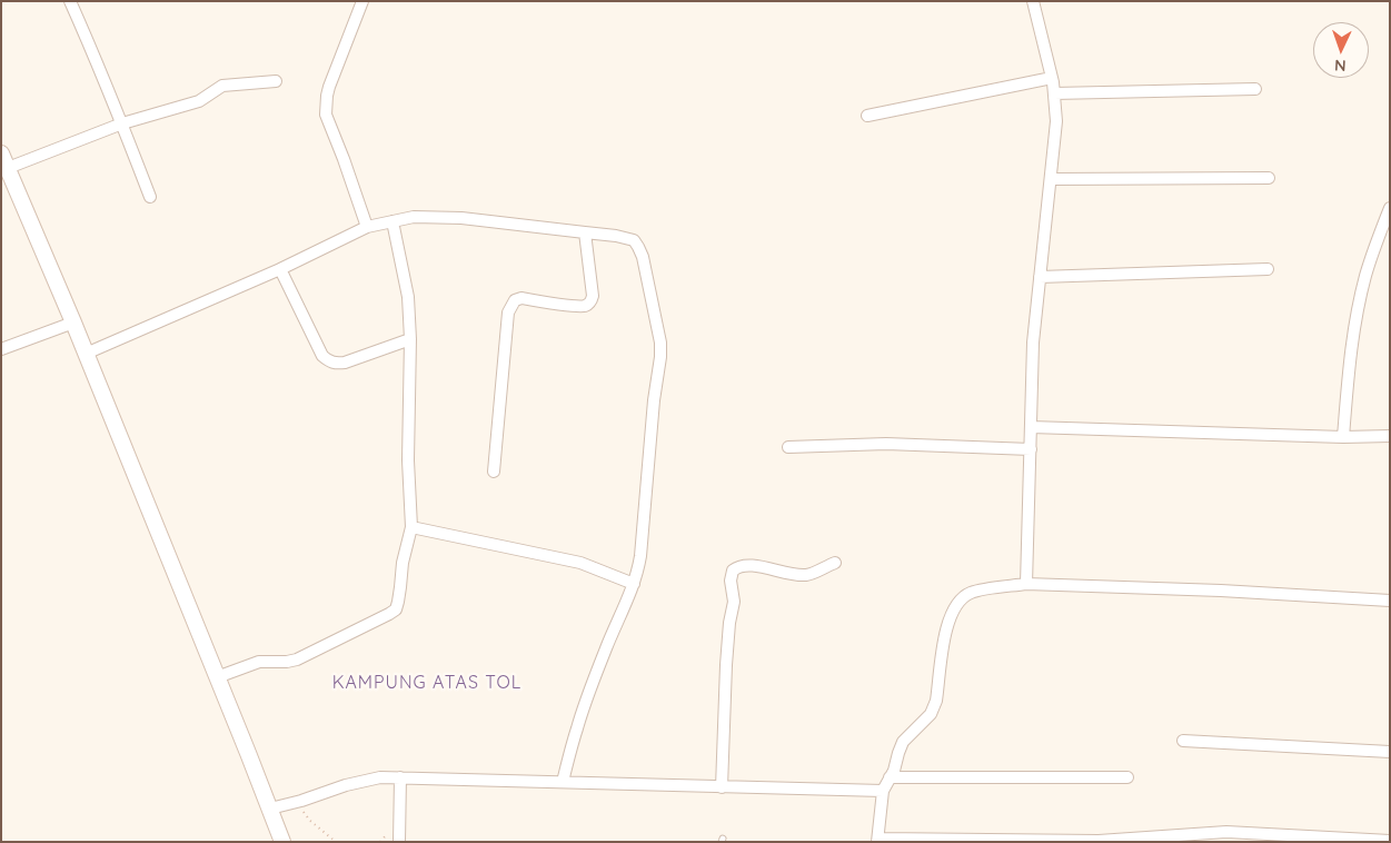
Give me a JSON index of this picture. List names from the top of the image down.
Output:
{
  "districts": ["KAMPUNG ATAS TOL"],
  "north": "bottom"
}
